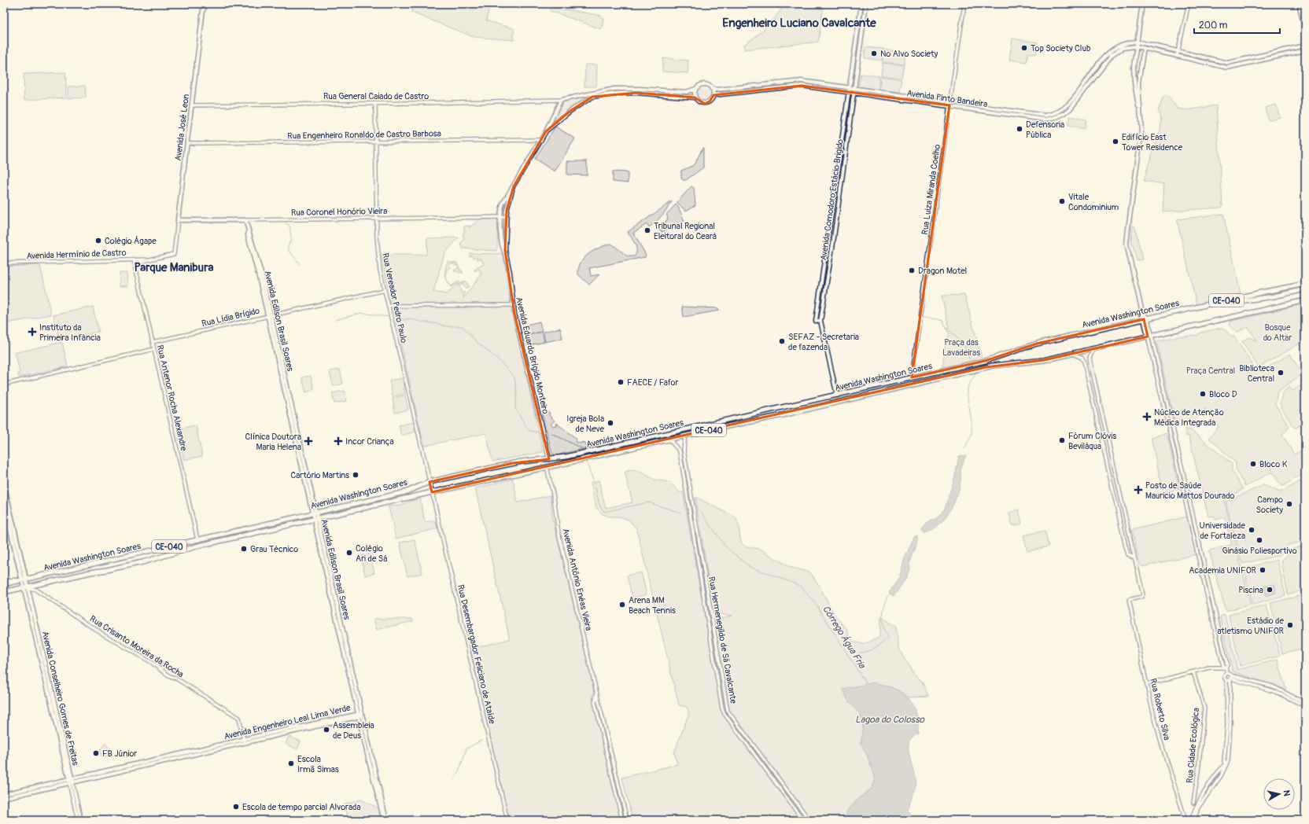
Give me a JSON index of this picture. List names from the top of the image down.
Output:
{
  "streets": {
    "highway": ["CE-040", "Avenida Washington Soares"],
    "main road": [
      "Avenida Pinto Bandeira",
      "Avenida José Leon",
      "Avenida Comodoro Estácio Brigido",
      "Rua Coronel Honório Vieira",
      "Avenida Edilson Brasil Soares",
      "Avenida Eduardo Brígido Monteiro",
      "Avenida Conselheiro Gomes de Freitas",
      "Avenida Engenheiro Leal Lima Verde"
    ],
    "street": [
      "Rua General Caiado de Castro",
      "Rua Engenheiro Ronaldo de Castro Barbosa",
      "Rua Luiza Miranda Coelho",
      "Avenida Hermínio de Castro",
      "Rua Vereador Pedro Paulo",
      "Rua Lídia Brígido",
      "Rua Antenor Rocha Alexandre",
      "Avenida Antônio Enéas Vieira",
      "Rua Hermenegildo de Sá Cavalcante",
      "Rua Crisanto Moreira da Rocha",
      "Rua Desembargador Feliciano de Ataíde",
      "Rua Roberto Silva",
      "Rua Cidade Ecológica"
    ]
  },
  "crossings": [
    ["Rua General Caiado de Castro", "Avenida José Leon"],
    ["Rua General Caiado de Castro", "Rua Vereador Pedro Paulo"],
    ["Rua General Caiado de Castro", "Avenida Eduardo Brígido Monteiro"],
    ["Avenida Pinto Bandeira", "Rua Luiza Miranda Coelho"],
    ["Avenida Pinto Bandeira", "Avenida Comodoro Estácio Brigido"],
    ["Avenida José Leon", "Rua Engenheiro Ronaldo de Castro Barbosa"],
    ["Avenida José Leon", "Rua Coronel Honório Vieira"],
    ["Avenida José Leon", "Avenida Hermínio de Castro"],
    ["Rua Engenheiro Ronaldo de Castro Barbosa", "Rua Vereador Pedro Paulo"],
    ["Rua Engenheiro Ronaldo de Castro Barbosa", "Avenida Eduardo Brígido Monteiro"],
    ["Rua Luiza Miranda Coelho", "Avenida Washington Soares"],
    ["Avenida Comodoro Estácio Brigido", "Avenida Washington Soares"],
    ["Rua Coronel Honório Vieira", "Rua Vereador Pedro Paulo"],
    ["Rua Coronel Honório Vieira", "Avenida Edilson Brasil Soares"],
    ["Rua Coronel Honório Vieira", "Avenida Eduardo Brígido Monteiro"],
    ["Avenida Hermínio de Castro", "Rua Antenor Rocha Alexandre"],
    ["Rua Vereador Pedro Paulo", "Avenida Washington Soares"],
    ["Rua Vereador Pedro Paulo", "Rua Lídia Brígido"],
    ["Rua Vereador Pedro Paulo", "Rua Desembargador Feliciano de Ataíde"],
    ["Avenida Washington Soares", "Avenida Edilson Brasil Soares"],
    ["Avenida Washington Soares", "Avenida Eduardo Brígido Monteiro"],
    ["Avenida Washington Soares", "Rua Antenor Rocha Alexandre"],
    ["Avenida Washington Soares", "Avenida Antônio Enéas Vieira"],
    ["Avenida Washington Soares", "Rua Hermenegildo de Sá Cavalcante"],
    ["Avenida Washington Soares", "Rua Crisanto Moreira da Rocha"],
    ["Avenida Washington Soares", "Rua Desembargador Feliciano de Ataíde"],
    ["Avenida Washington Soares", "Avenida Conselheiro Gomes de Freitas"],
    ["Rua Lídia Brígido", "Avenida Edilson Brasil Soares"],
    ["Rua Lídia Brígido", "Rua Antenor Rocha Alexandre"],
    ["Avenida Edilson Brasil Soares", "Avenida Engenheiro Leal Lima Verde"],
    ["Rua Crisanto Moreira da Rocha", "Avenida Conselheiro Gomes de Freitas"],
    ["Rua Crisanto Moreira da Rocha", "Avenida Engenheiro Leal Lima Verde"],
    ["Avenida Conselheiro Gomes de Freitas", "Avenida Engenheiro Leal Lima Verde"]
  ],
  "districts": ["Engenheiro Luciano Cavalcante", "Parque Manibura"],
  "water": ["Córrego Água Fria", "Lagoa do Colosso"],
  "parks": ["Bosque do Altar", "Praça das Lavadeiras", "Praça Central"],
  "places": {
    "other": [
      "Top Society Club",
      "No Alvo Society",
      "Defensoria Pública",
      "Edifício East Tower Residence",
      "Vitale Condominium",
      "Tribunal Regional Eleitoral do Ceará",
      "Colégio Ágape",
      "Dragon Motel",
      "SEFAZ - Secretaria de fazenda",
      "Biblioteca Central",
      "FAECE / Fafor",
      "Bloco D",
      "Igreja Bola de Neve",
      "Fórum Clóvis Beviláqua",
      "Bloco K",
      "Cartório Martins",
      "Campo Society",
      "Universidade de Fortaleza",
      "Ginásio Poliesportivo",
      "Grau Técnico",
      "Colégio Ari de Sá",
      "Academia UNIFOR",
      "Piscina",
      "Arena MM Beach Tennis",
      "Estádio de atletismo UNIFOR",
      "Assembleia de Deus",
      "FB Júnior",
      "Escola Irmã Simas",
      "Escola de tempo parcial Alvorada"
    ],
    "health": [
      "Instituto da Primeira Infância",
      "Núcleo de Atenção Médica Integrada",
      "Clínica Doutora Maria Helena",
      "Incor Criança",
      "Posto de Saúde Mauricio Mattos Dourado"
    ]
  },
  "scale_bar": "200 m",
  "north": "right"
}
